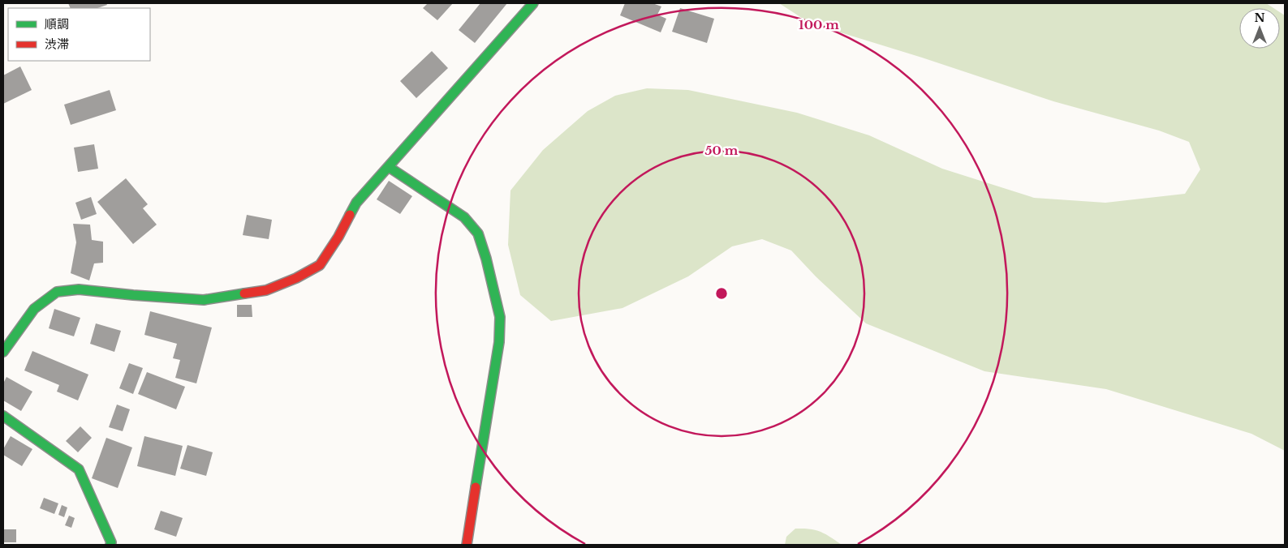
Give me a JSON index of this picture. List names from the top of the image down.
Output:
{
  "legend": ["順調", "渋滞"],
  "north": "top",
  "rings": ["100 m", "50 m"]
}
